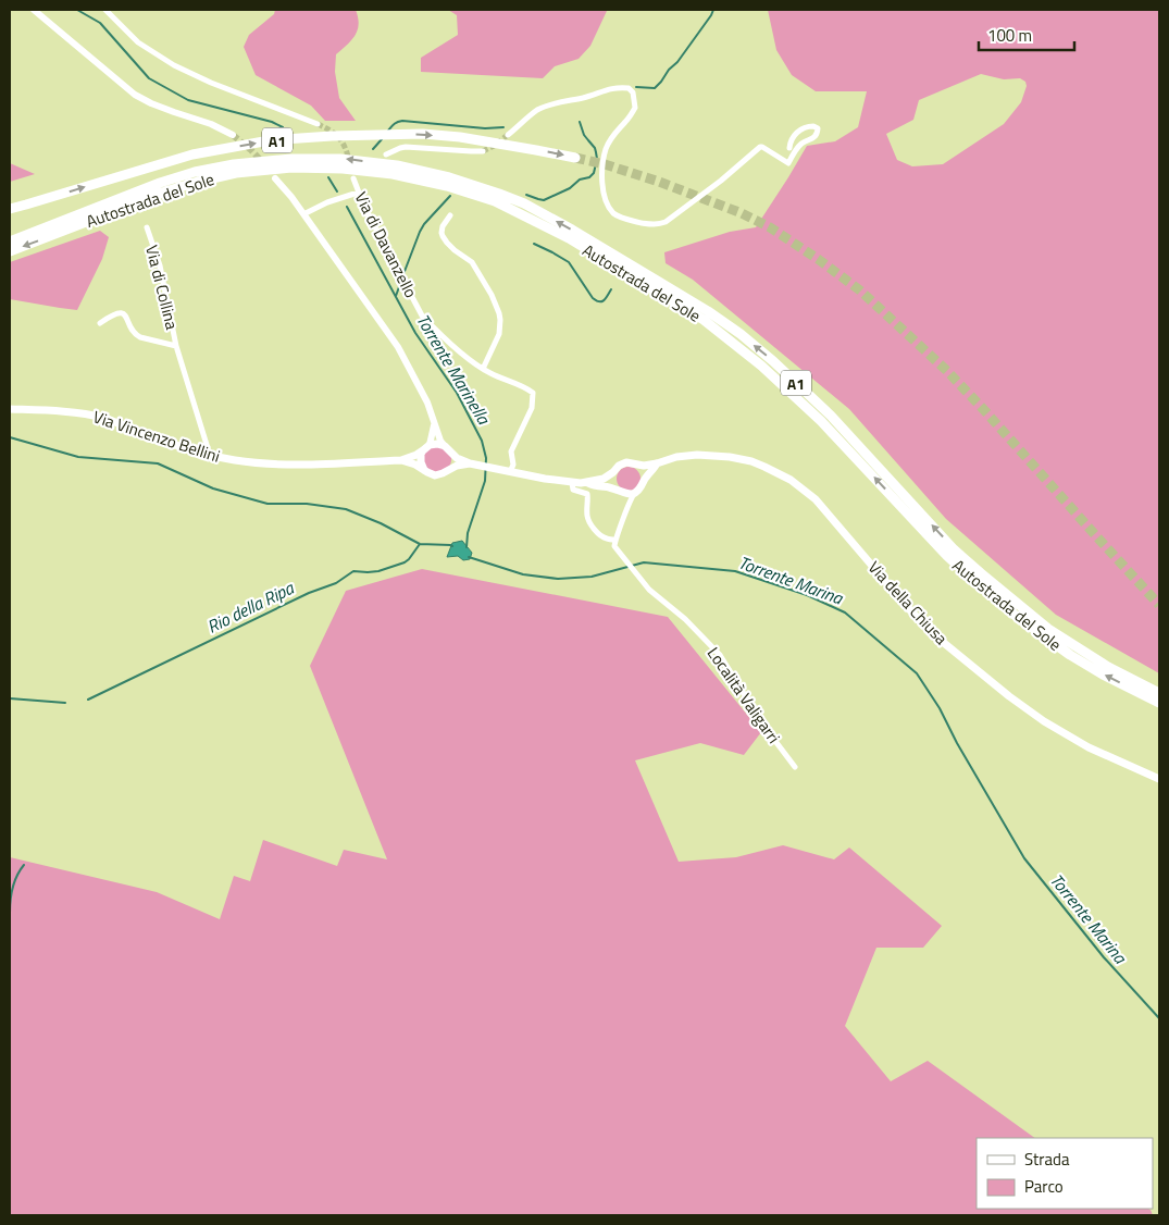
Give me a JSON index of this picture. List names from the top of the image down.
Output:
{
  "streets": {
    "highway": ["A1", "Autostrada del Sole"],
    "main road": ["Via Vincenzo Bellini", "Via della Chiusa"],
    "street": ["Via di Davanzello", "Via di Collina", "Località Valigarri"]
  },
  "crossings": [
    ["Via di Davanzello", "Via della Chiusa"],
    ["Via di Collina", "Via Vincenzo Bellini"],
    ["Via Vincenzo Bellini", "Via della Chiusa"]
  ],
  "water": ["Torrente Marinella", "Torrente Marina", "Rio della Ripa"],
  "legend": ["Strada", "Parco"],
  "scale_bar": "100 m"
}
